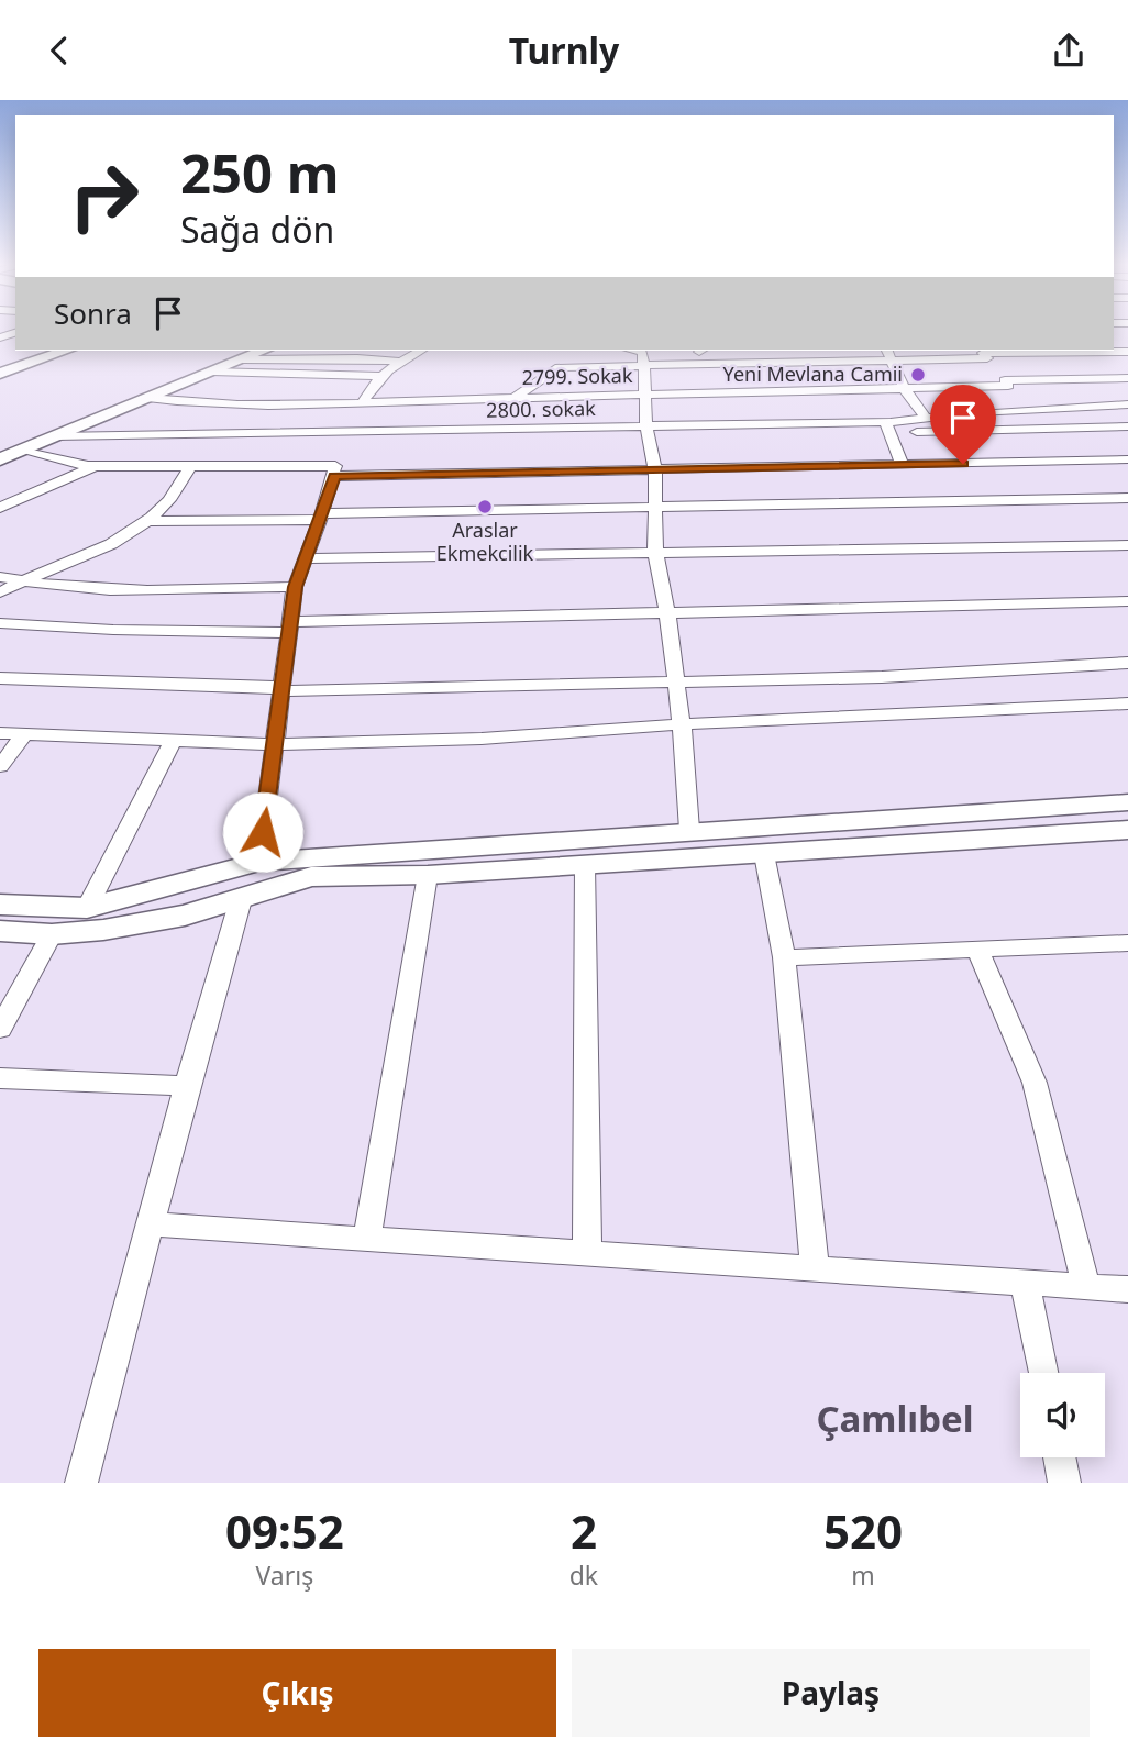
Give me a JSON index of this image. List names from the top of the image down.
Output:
{
  "streets": {
    "street": ["2799. Sokak", "2800. sokak"]
  },
  "districts": ["Çamlıbel"],
  "places": ["Yeni Mevlana Camii", "Araslar Ekmekcilik"],
  "page": {
    "header": "Turnly",
    "turn": ["250 m", "Sağa dön"],
    "then": "Sonra",
    "eta": [
      "09:52",
      "Varış",
      "2",
      "dk",
      "520",
      "m"
    ],
    "buttons": ["Çıkış", "Paylaş"]
  }
}
